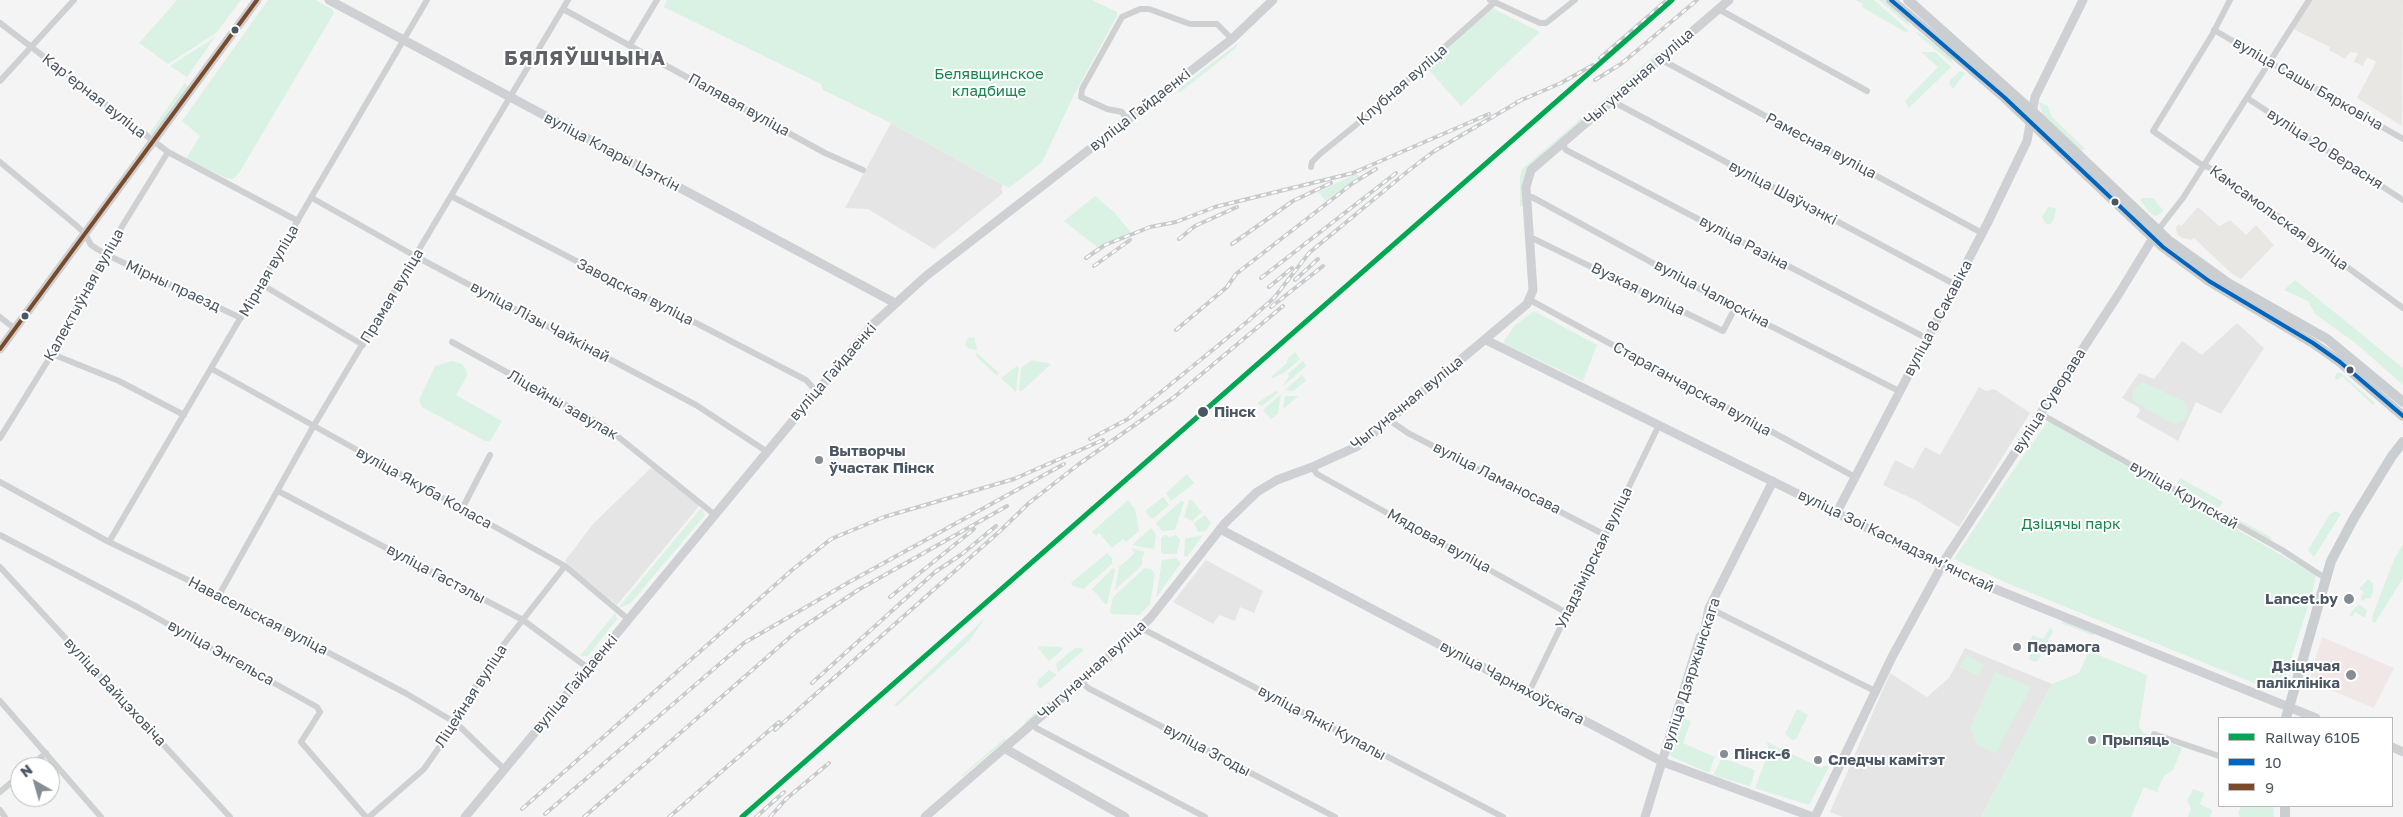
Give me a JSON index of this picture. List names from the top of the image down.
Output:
{
  "streets": {
    "street": [
      "Чыгуначная вуліца",
      "вуліца Сашы Бярковіча",
      "Клубная вуліца",
      "Карʼерная вуліца",
      "Палявая вуліца",
      "вуліца Гайдаенкі",
      "Рамесная вуліца",
      "вуліца 20 Верасня",
      "вуліца Клары Цэткін",
      "вуліца Шаўчэнкі",
      "Камсамольская вуліца",
      "вуліца Разіна",
      "Мірная вуліца",
      "Мірны праезд",
      "Вузкая вуліца",
      "Заводская вуліца",
      "вуліца Чалюскіна",
      "Калектыўная вуліца",
      "Прамая вуліца",
      "вуліца 8 Сакавіка",
      "вуліца Лізы Чайкінай",
      "Стараганчарская вуліца",
      "вуліца Суворава",
      "Ліцейны завулак",
      "вуліца Ламаносава",
      "вуліца Якуба Коласа",
      "вуліца Крупскай",
      "Мядовая вуліца",
      "вуліца Зоі Касмадзямʼянскай",
      "Уладзімірская вуліца",
      "вуліца Гастэлы",
      "Навасельская вуліца",
      "вуліца Энгельса",
      "вуліца Дзяржынскага",
      "вуліца Чарняхоўскага",
      "вуліца Вайцэховіча",
      "Ліцейная вуліца",
      "вуліца Янкі Купалы",
      "вуліца Згоды"
    ]
  },
  "crossings": [
    ["Чыгуначная вуліца", "Рамесная вуліца"],
    ["Чыгуначная вуліца", "вуліца Шаўчэнкі"],
    ["Чыгуначная вуліца", "вуліца Разіна"],
    ["Чыгуначная вуліца", "Вузкая вуліца"],
    ["Чыгуначная вуліца", "вуліца Чалюскіна"],
    ["Чыгуначная вуліца", "Стараганчарская вуліца"],
    ["Чыгуначная вуліца", "вуліца Ламаносава"],
    ["Чыгуначная вуліца", "Мядовая вуліца"],
    ["Чыгуначная вуліца", "вуліца Зоі Касмадзямʼянскай"],
    ["Чыгуначная вуліца", "вуліца Чарняхоўскага"],
    ["Чыгуначная вуліца", "вуліца Янкі Купалы"],
    ["Чыгуначная вуліца", "вуліца Згоды"],
    ["вуліца Сашы Бярковіча", "Камсамольская вуліца"],
    ["вуліца Сашы Бярковіча", "вуліца Суворава"],
    ["Карʼерная вуліца", "Мірная вуліца"],
    ["Карʼерная вуліца", "Калектыўная вуліца"],
    ["Палявая вуліца", "Прамая вуліца"],
    ["вуліца Гайдаенкі", "вуліца Клары Цэткін"],
    ["вуліца Гайдаенкі", "Заводская вуліца"],
    ["вуліца Гайдаенкі", "вуліца Лізы Чайкінай"],
    ["вуліца Гайдаенкі", "Ліцейны завулак"],
    ["вуліца Гайдаенкі", "вуліца Якуба Коласа"],
    ["вуліца Гайдаенкі", "вуліца Гастэлы"],
    ["вуліца Гайдаенкі", "Навасельская вуліца"],
    ["Рамесная вуліца", "вуліца 8 Сакавіка"],
    ["вуліца 20 Верасня", "вуліца Суворава"],
    ["вуліца Клары Цэткін", "Мірная вуліца"],
    ["вуліца Клары Цэткін", "Прамая вуліца"],
    ["вуліца Шаўчэнкі", "вуліца 8 Сакавіка"],
    ["Камсамольская вуліца", "вуліца Суворава"],
    ["вуліца Разіна", "вуліца 8 Сакавіка"],
    ["Мірная вуліца", "Мірны праезд"],
    ["Мірная вуліца", "вуліца Лізы Чайкінай"],
    ["Мірная вуліца", "вуліца Якуба Коласа"],
    ["Мірная вуліца", "Навасельская вуліца"],
    ["Мірны праезд", "Калектыўная вуліца"],
    ["Вузкая вуліца", "вуліца Чалюскіна"],
    ["Заводская вуліца", "Прамая вуліца"],
    ["вуліца Чалюскіна", "вуліца 8 Сакавіка"],
    ["Прамая вуліца", "вуліца Лізы Чайкінай"],
    ["Прамая вуліца", "вуліца Якуба Коласа"],
    ["Прамая вуліца", "вуліца Гастэлы"],
    ["Прамая вуліца", "Навасельская вуліца"],
    ["вуліца 8 Сакавіка", "Стараганчарская вуліца"],
    ["вуліца 8 Сакавіка", "вуліца Зоі Касмадзямʼянскай"],
    ["вуліца Суворава", "вуліца Крупскай"],
    ["вуліца Суворава", "вуліца Зоі Касмадзямʼянскай"],
    ["вуліца Суворава", "вуліца Чарняхоўскага"],
    ["вуліца Ламаносава", "Уладзімірская вуліца"],
    ["вуліца Якуба Коласа", "Ліцейная вуліца"],
    ["Мядовая вуліца", "Уладзімірская вуліца"],
    ["вуліца Зоі Касмадзямʼянскай", "Уладзімірская вуліца"],
    ["вуліца Зоі Касмадзямʼянскай", "вуліца Дзяржынскага"],
    ["Уладзімірская вуліца", "вуліца Чарняхоўскага"],
    ["вуліца Гастэлы", "Ліцейная вуліца"],
    ["Навасельская вуліца", "Ліцейная вуліца"],
    ["вуліца Энгельса", "Ліцейная вуліца"],
    ["вуліца Дзяржынскага", "вуліца Чарняхоўскага"]
  ],
  "districts": ["БЯЛЯЎШЧЫНА"],
  "parks": ["Белявщинское кладбище", "Дзіцячы парк"],
  "places": [
    "Пінск",
    "Вытворчы ўчастак Пінск",
    "Lancet.by",
    "Перамога",
    "Дзіцячая паліклініка",
    "Прыпяць",
    "Пінск-6",
    "Следчы камітэт"
  ],
  "lines": ["rail line 610Б", "transit line 10", "transit line 9"],
  "legend": ["Railway 610Б", "10", "9"],
  "north": "top left"
}
